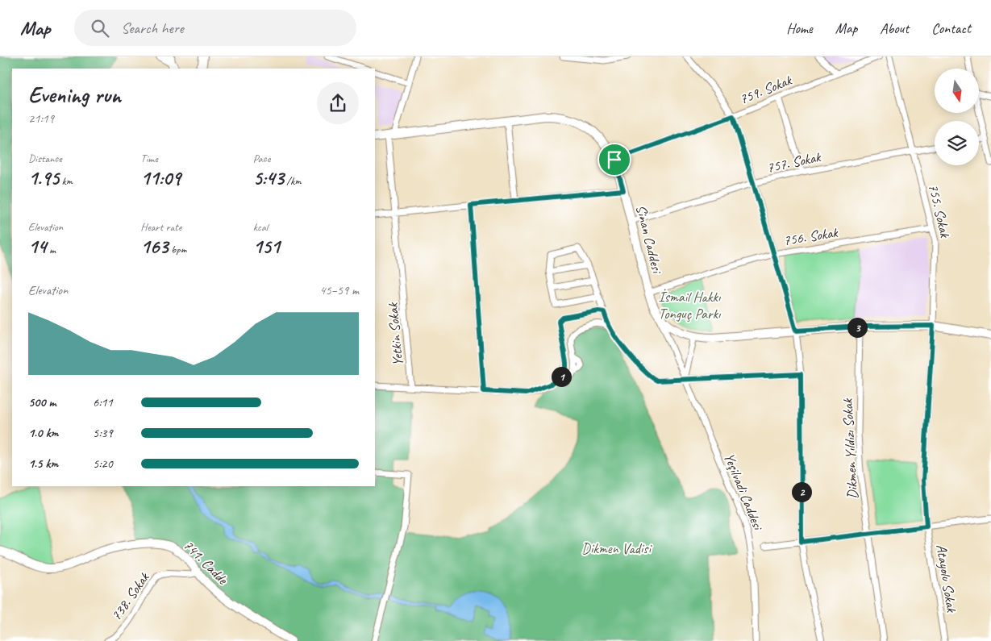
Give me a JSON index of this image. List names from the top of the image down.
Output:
{
  "streets": {
    "main road": ["Sinan Caddesi", "741. Cadde"],
    "street": [
      "759. Sokak",
      "757. Sokak",
      "755. Sokak",
      "756. Sokak",
      "Yetkin Sokak",
      "Dikmen Yıldızı Sokak",
      "Yeşilvadi Caddesi",
      "Atayolu Sokak",
      "738. Sokak"
    ]
  },
  "crossings": [
    ["759. Sokak", "Sinan Caddesi"],
    ["757. Sokak", "755. Sokak"],
    ["757. Sokak", "Sinan Caddesi"],
    ["755. Sokak", "756. Sokak"],
    ["755. Sokak", "Sinan Caddesi"],
    ["755. Sokak", "Atayolu Sokak"],
    ["756. Sokak", "Sinan Caddesi"],
    ["Sinan Caddesi", "Yetkin Sokak"],
    ["Sinan Caddesi", "Dikmen Yıldızı Sokak"],
    ["Sinan Caddesi", "Yeşilvadi Caddesi"],
    ["Sinan Caddesi", "Atayolu Sokak"],
    ["741. Cadde", "738. Sokak"]
  ],
  "parks": ["İsmail Hakkı Tonguç Parkı", "Dikmen Vadisi"],
  "north": "bottom",
  "page": {
    "header": "Map",
    "search": "Search here",
    "nav": [
      "Home",
      "Map",
      "About",
      "Contact"
    ],
    "heading": ["Evening run", "21:19"],
    "stats": [
      ["Distance", "1.95 km"],
      ["Time", "11:09"],
      ["Pace", "5:43 /km"],
      ["Elevation", "14 m"],
      ["Heart rate", "163 bpm"],
      ["kcal", "151"]
    ],
    "chart": ["Elevation", "45–59 m"],
    "pins": ["3", "1", "2"],
    "list": [
      {
        "name": "500 m",
        "note": "6:11"
      },
      {
        "name": "1.0 km",
        "note": "5:39"
      },
      {
        "name": "1.5 km",
        "note": "5:20"
      }
    ]
  }
}
